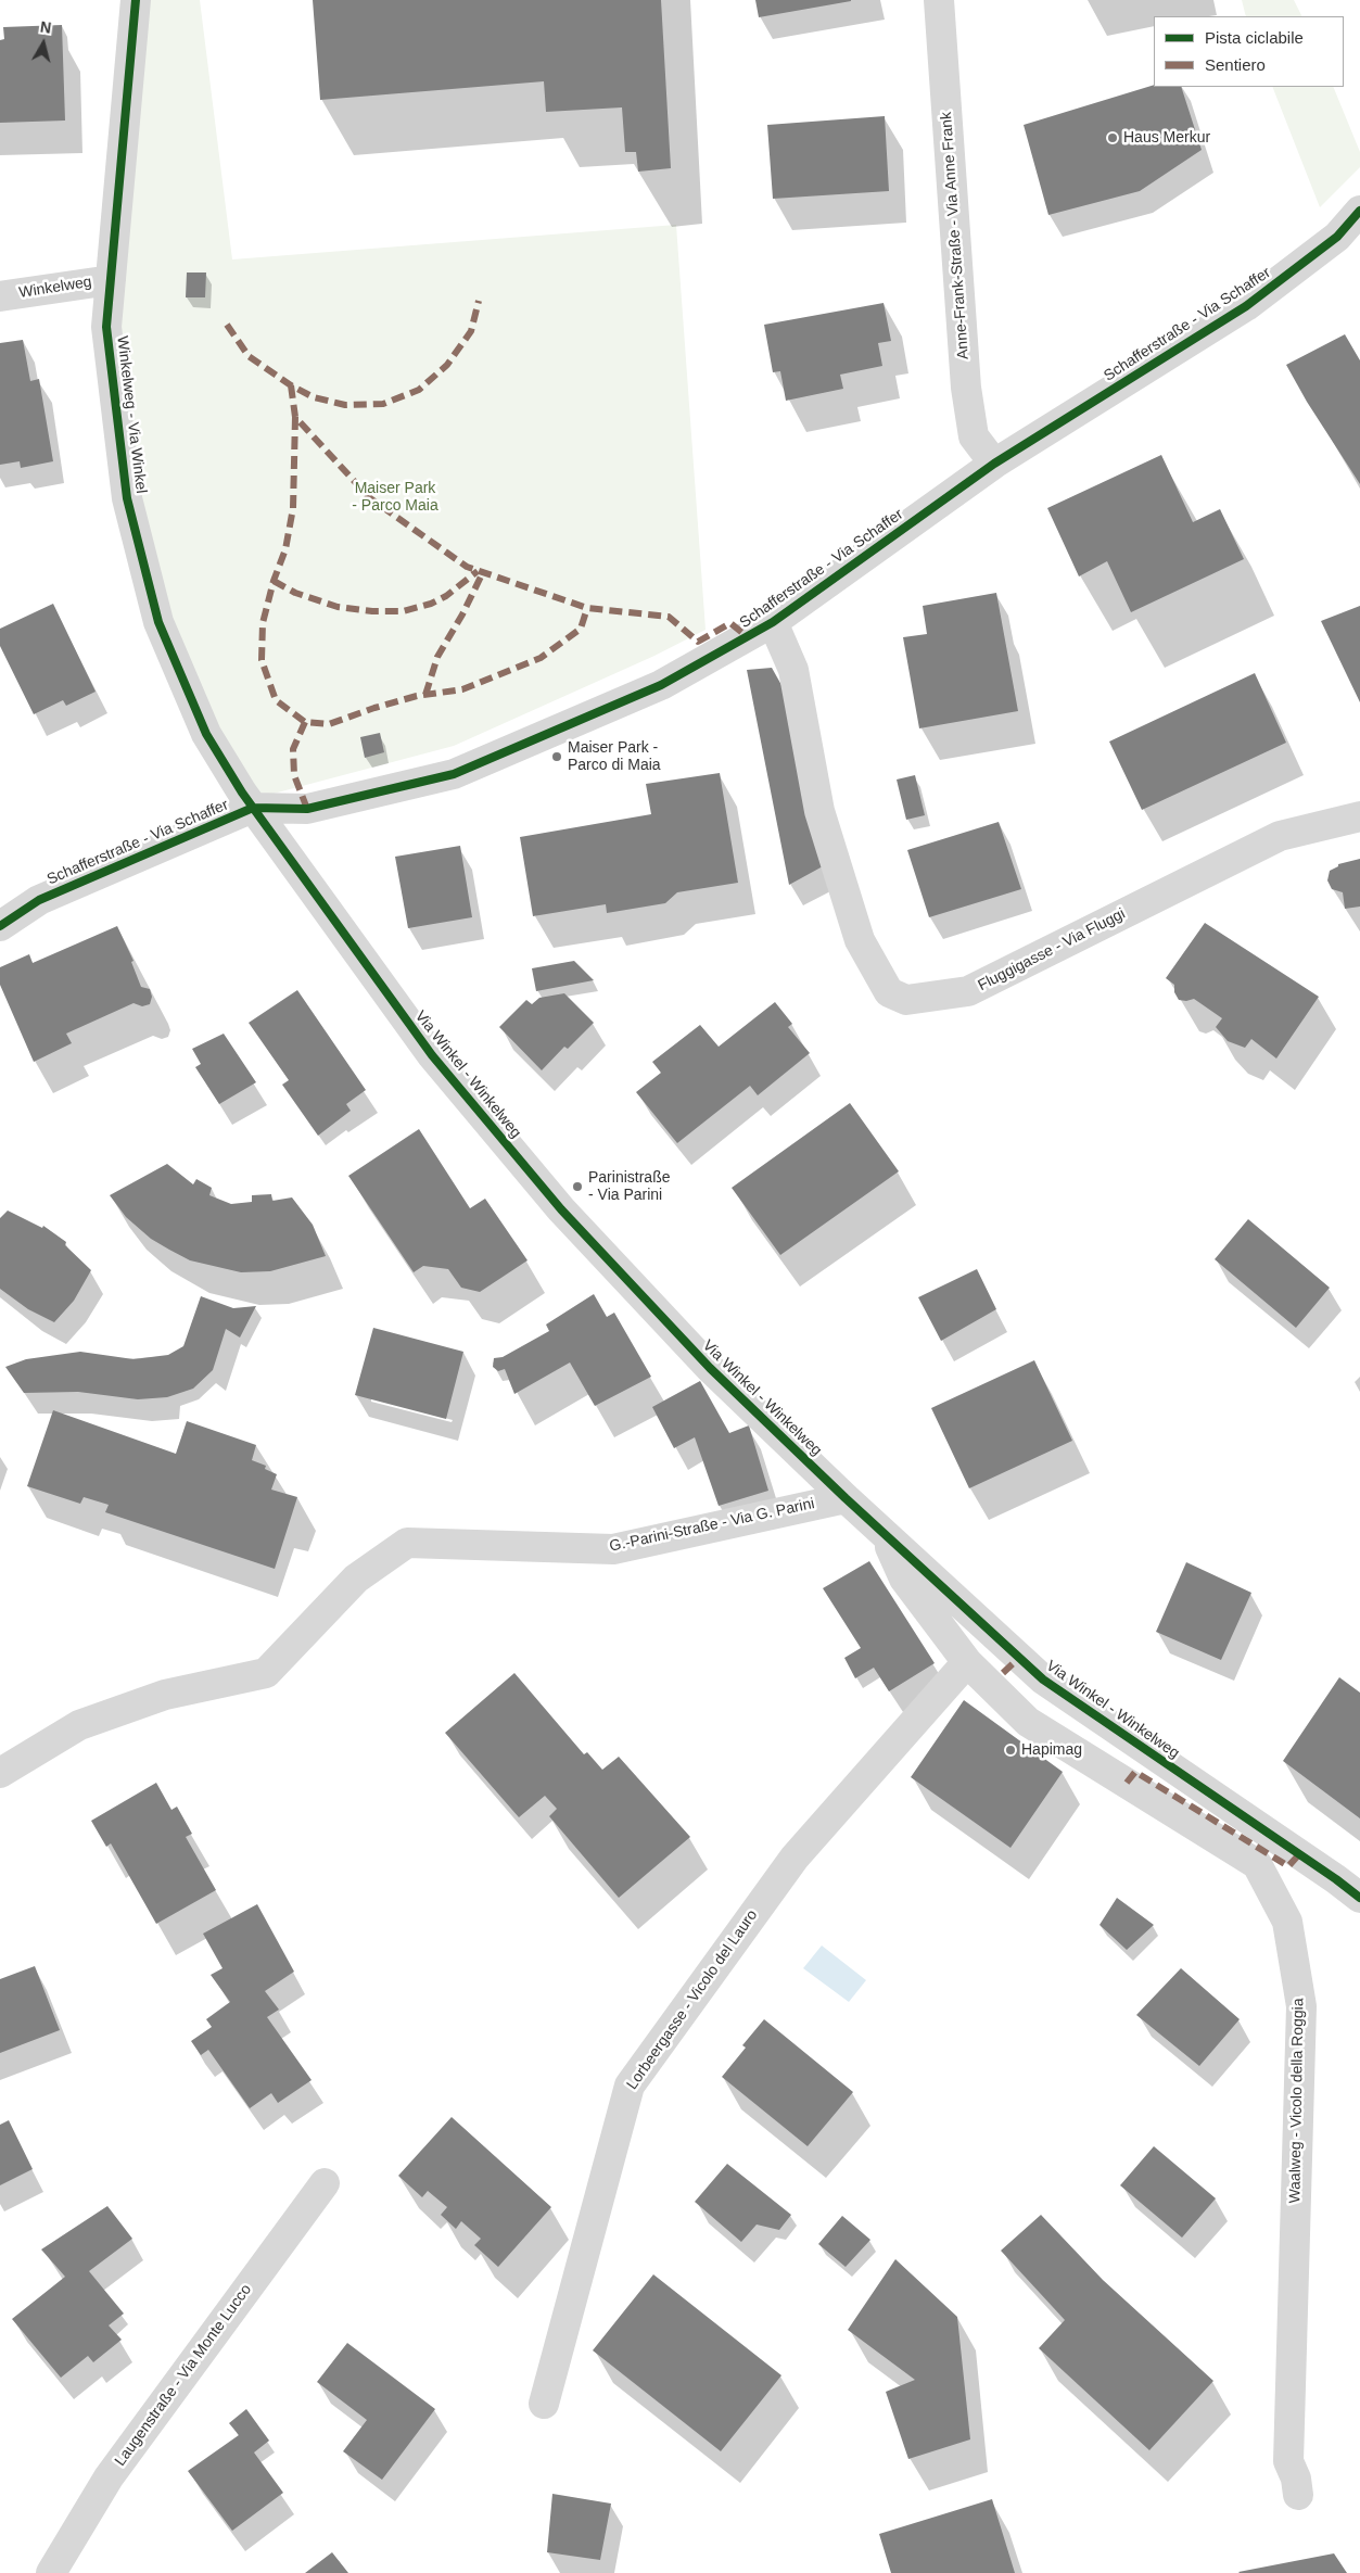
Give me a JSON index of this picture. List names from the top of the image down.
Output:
{
  "streets": {
    "street": [
      "Anne-Frank-Straße - Via Anne Frank",
      "Winkelweg",
      "Schafferstraße - Via Schaffer",
      "Winkelweg - Via Winkel",
      "Fluggigasse - Via Fluggi",
      "Via Winkel - Winkelweg",
      "G.-Parini-Straße - Via G. Parini",
      "Lorbeergasse - Vicolo del Lauro",
      "Waalweg - Vicolo della Roggia",
      "Laugenstraße - Via Monte Lucco"
    ]
  },
  "crossings": [
    ["Anne-Frank-Straße - Via Anne Frank", "Schafferstraße - Via Schaffer"],
    ["Winkelweg", "Winkelweg - Via Winkel"],
    ["Schafferstraße - Via Schaffer", "Winkelweg - Via Winkel"],
    ["Schafferstraße - Via Schaffer", "Fluggigasse - Via Fluggi"],
    ["Schafferstraße - Via Schaffer", "Via Winkel - Winkelweg"],
    ["Winkelweg - Via Winkel", "Via Winkel - Winkelweg"],
    ["Via Winkel - Winkelweg", "G.-Parini-Straße - Via G. Parini"],
    ["Via Winkel - Winkelweg", "Waalweg - Vicolo della Roggia"],
    ["Lorbeergasse - Vicolo del Lauro", "Waalweg - Vicolo della Roggia"]
  ],
  "parks": ["Maiser Park - Parco Maia"],
  "places": [
    "Haus Merkur",
    "Maiser Park - Parco di Maia",
    "Parinistraße - Via Parini",
    "Hapimag"
  ],
  "legend": ["Pista ciclabile", "Sentiero"],
  "north": "top"
}
